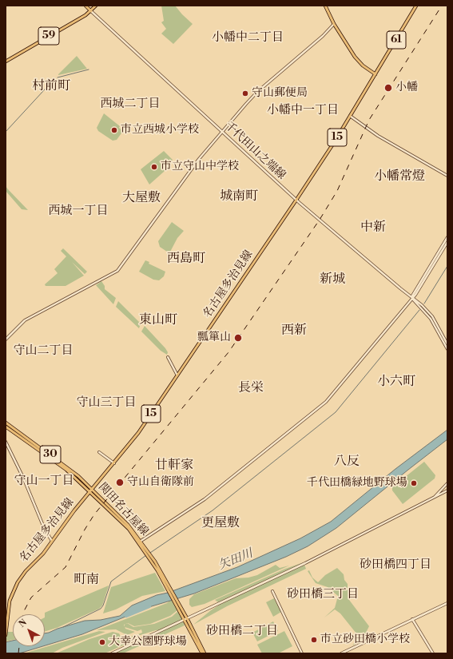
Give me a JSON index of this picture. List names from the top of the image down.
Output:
{
  "streets": {
    "main road": [
      "59",
      "61",
      "15",
      "名古屋多治見線",
      "30",
      "関田名古屋線"
    ],
    "street": ["千代田山之端線"]
  },
  "crossings": [
    ["59", "千代田山之端線"],
    ["61", "名古屋多治見線"],
    ["千代田山之端線", "名古屋多治見線"],
    ["名古屋多治見線", "関田名古屋線"]
  ],
  "districts": [
    "小幡中二丁目",
    "村前町",
    "西城二丁目",
    "小幡中一丁目",
    "小幡常燈",
    "城南町",
    "大屋敷",
    "西城一丁目",
    "中新",
    "西島町",
    "新城",
    "東山町",
    "西新",
    "守山二丁目",
    "小六町",
    "長栄",
    "守山三丁目",
    "八反",
    "廿軒家",
    "守山一丁目",
    "更屋敷",
    "砂田橋四丁目",
    "町南",
    "砂田橋三丁目",
    "砂田橋二丁目"
  ],
  "water": ["矢田川"],
  "places": [
    "小幡",
    "守山郵便局",
    "市立西城小学校",
    "市立守山中学校",
    "瓢箪山",
    "守山自衛隊前",
    "千代田橋緑地野球場",
    "市立砂田橋小学校",
    "大幸公園野球場"
  ],
  "north": "top left"
}
